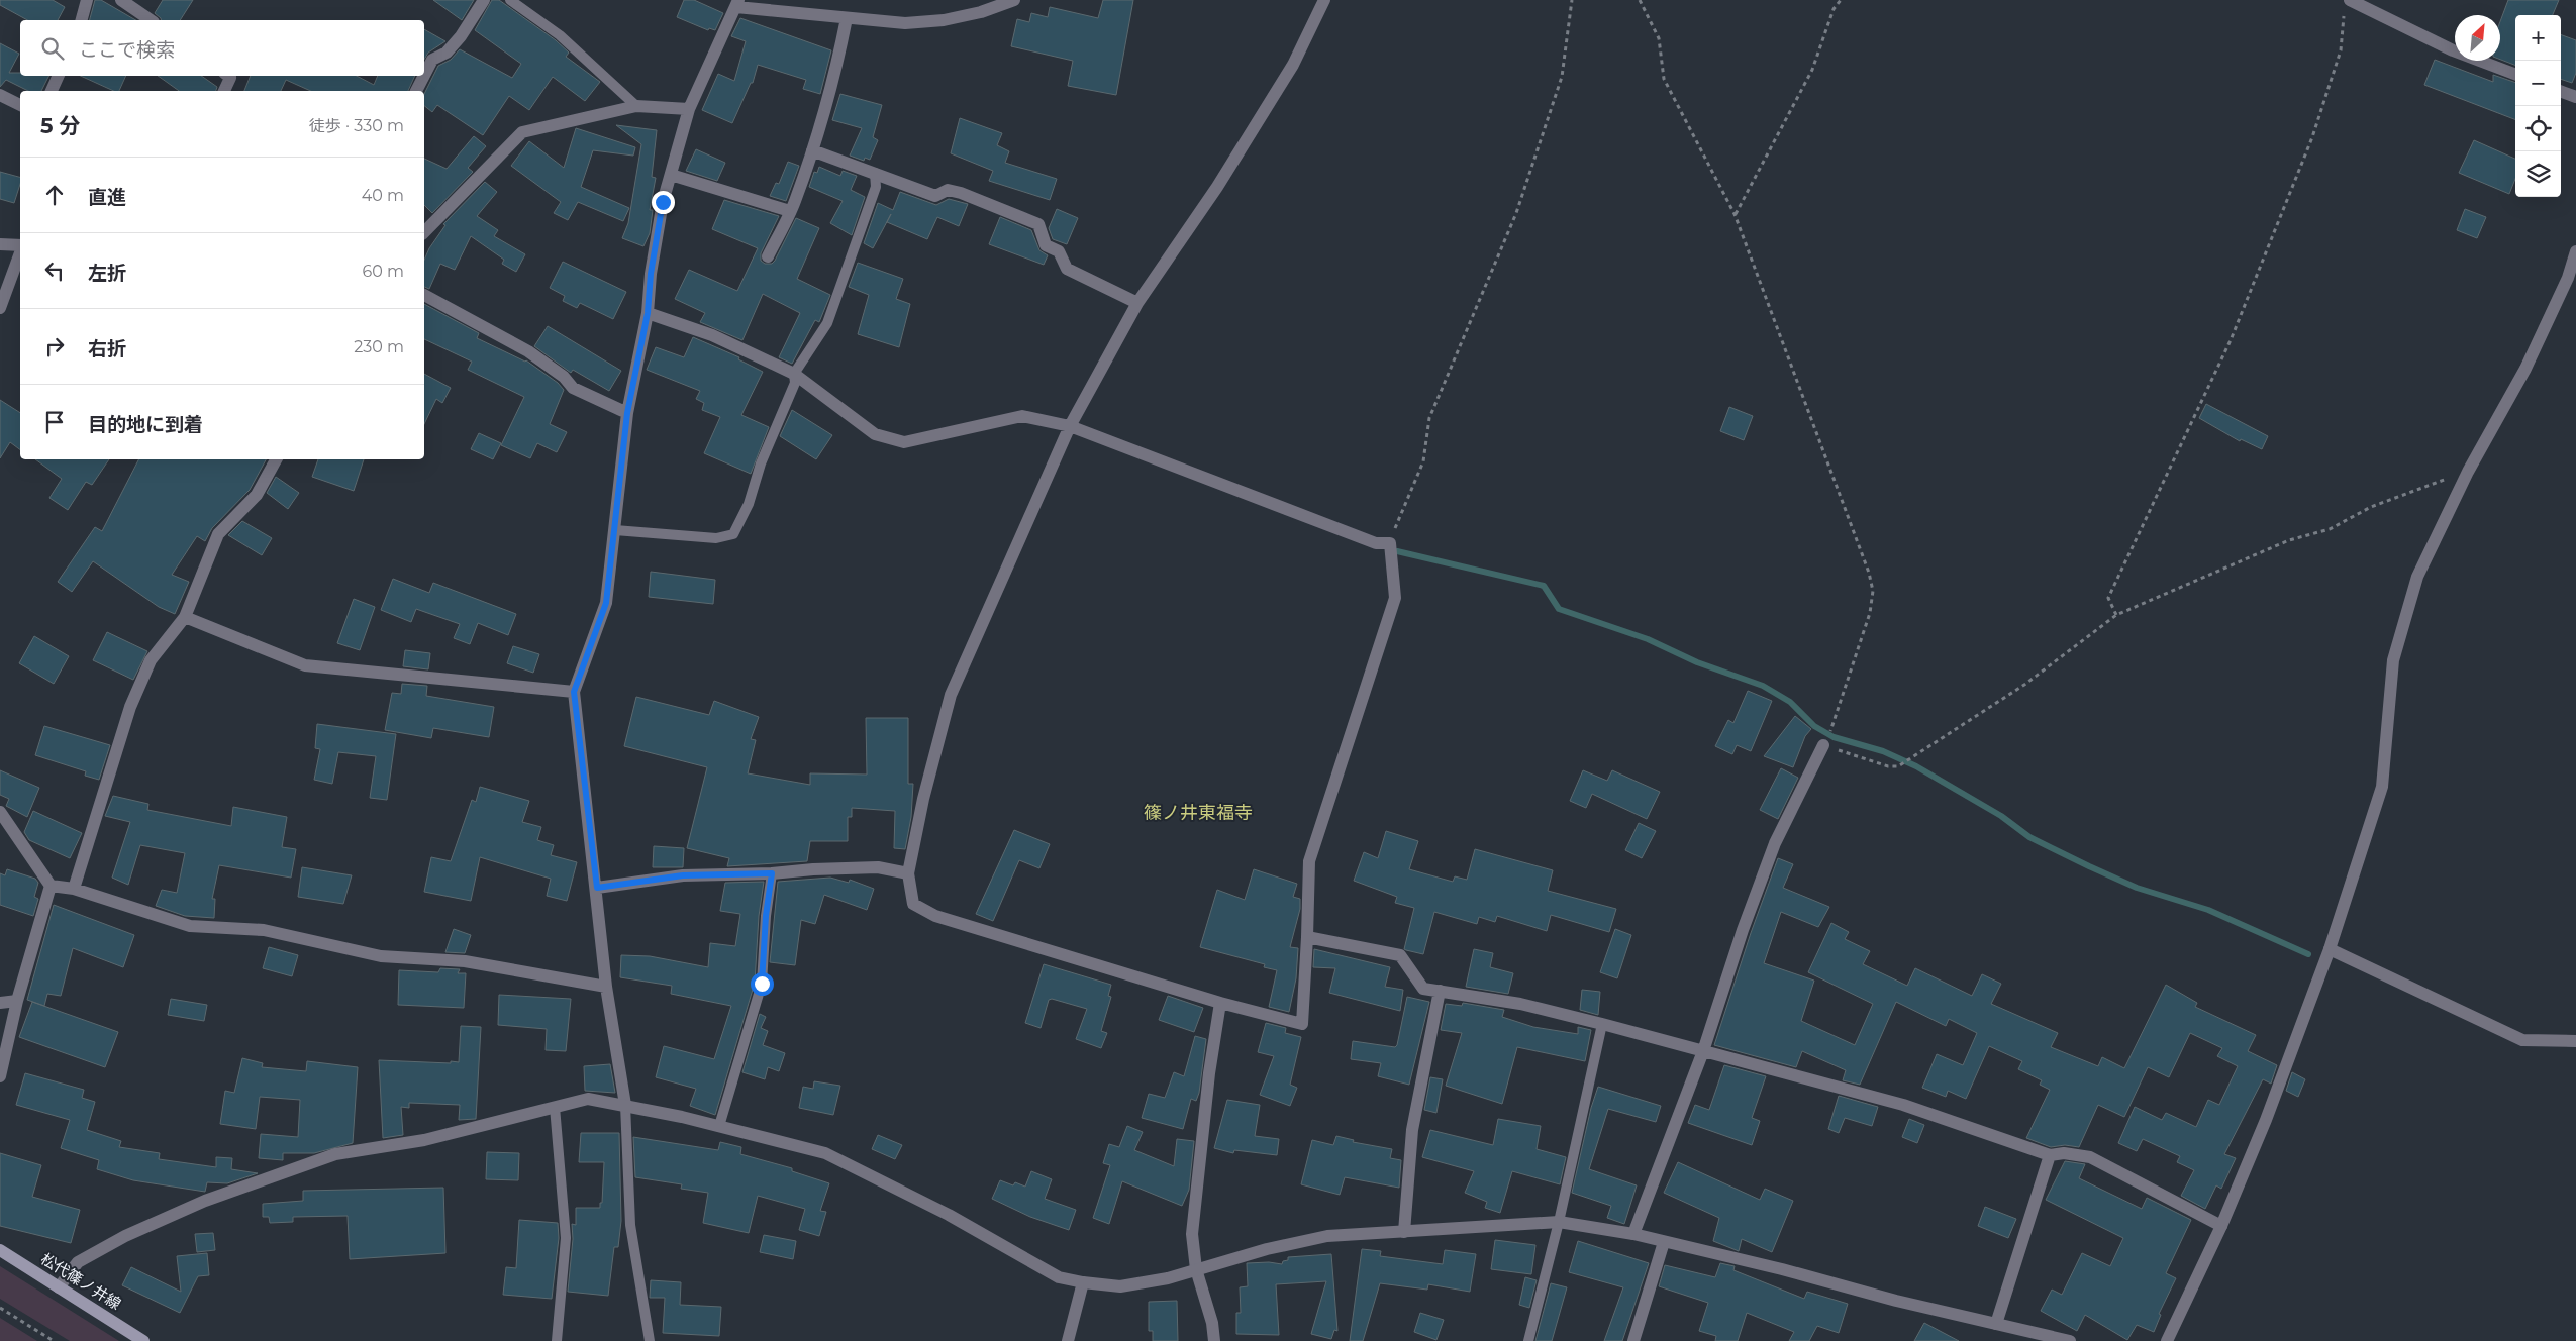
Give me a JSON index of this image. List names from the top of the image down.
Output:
{
  "streets": {
    "main road": ["松代篠ノ井線"]
  },
  "districts": ["篠ノ井東福寺"],
  "north": "top right",
  "page": {
    "map_buttons": ["+", "−"],
    "search": "ここで検索",
    "heading": ["5 分", "徒歩 · 330 m"],
    "list": [
      ["直進", "40 m"],
      ["左折", "60 m"],
      ["右折", "230 m"],
      "目的地に到着"
    ]
  }
}
